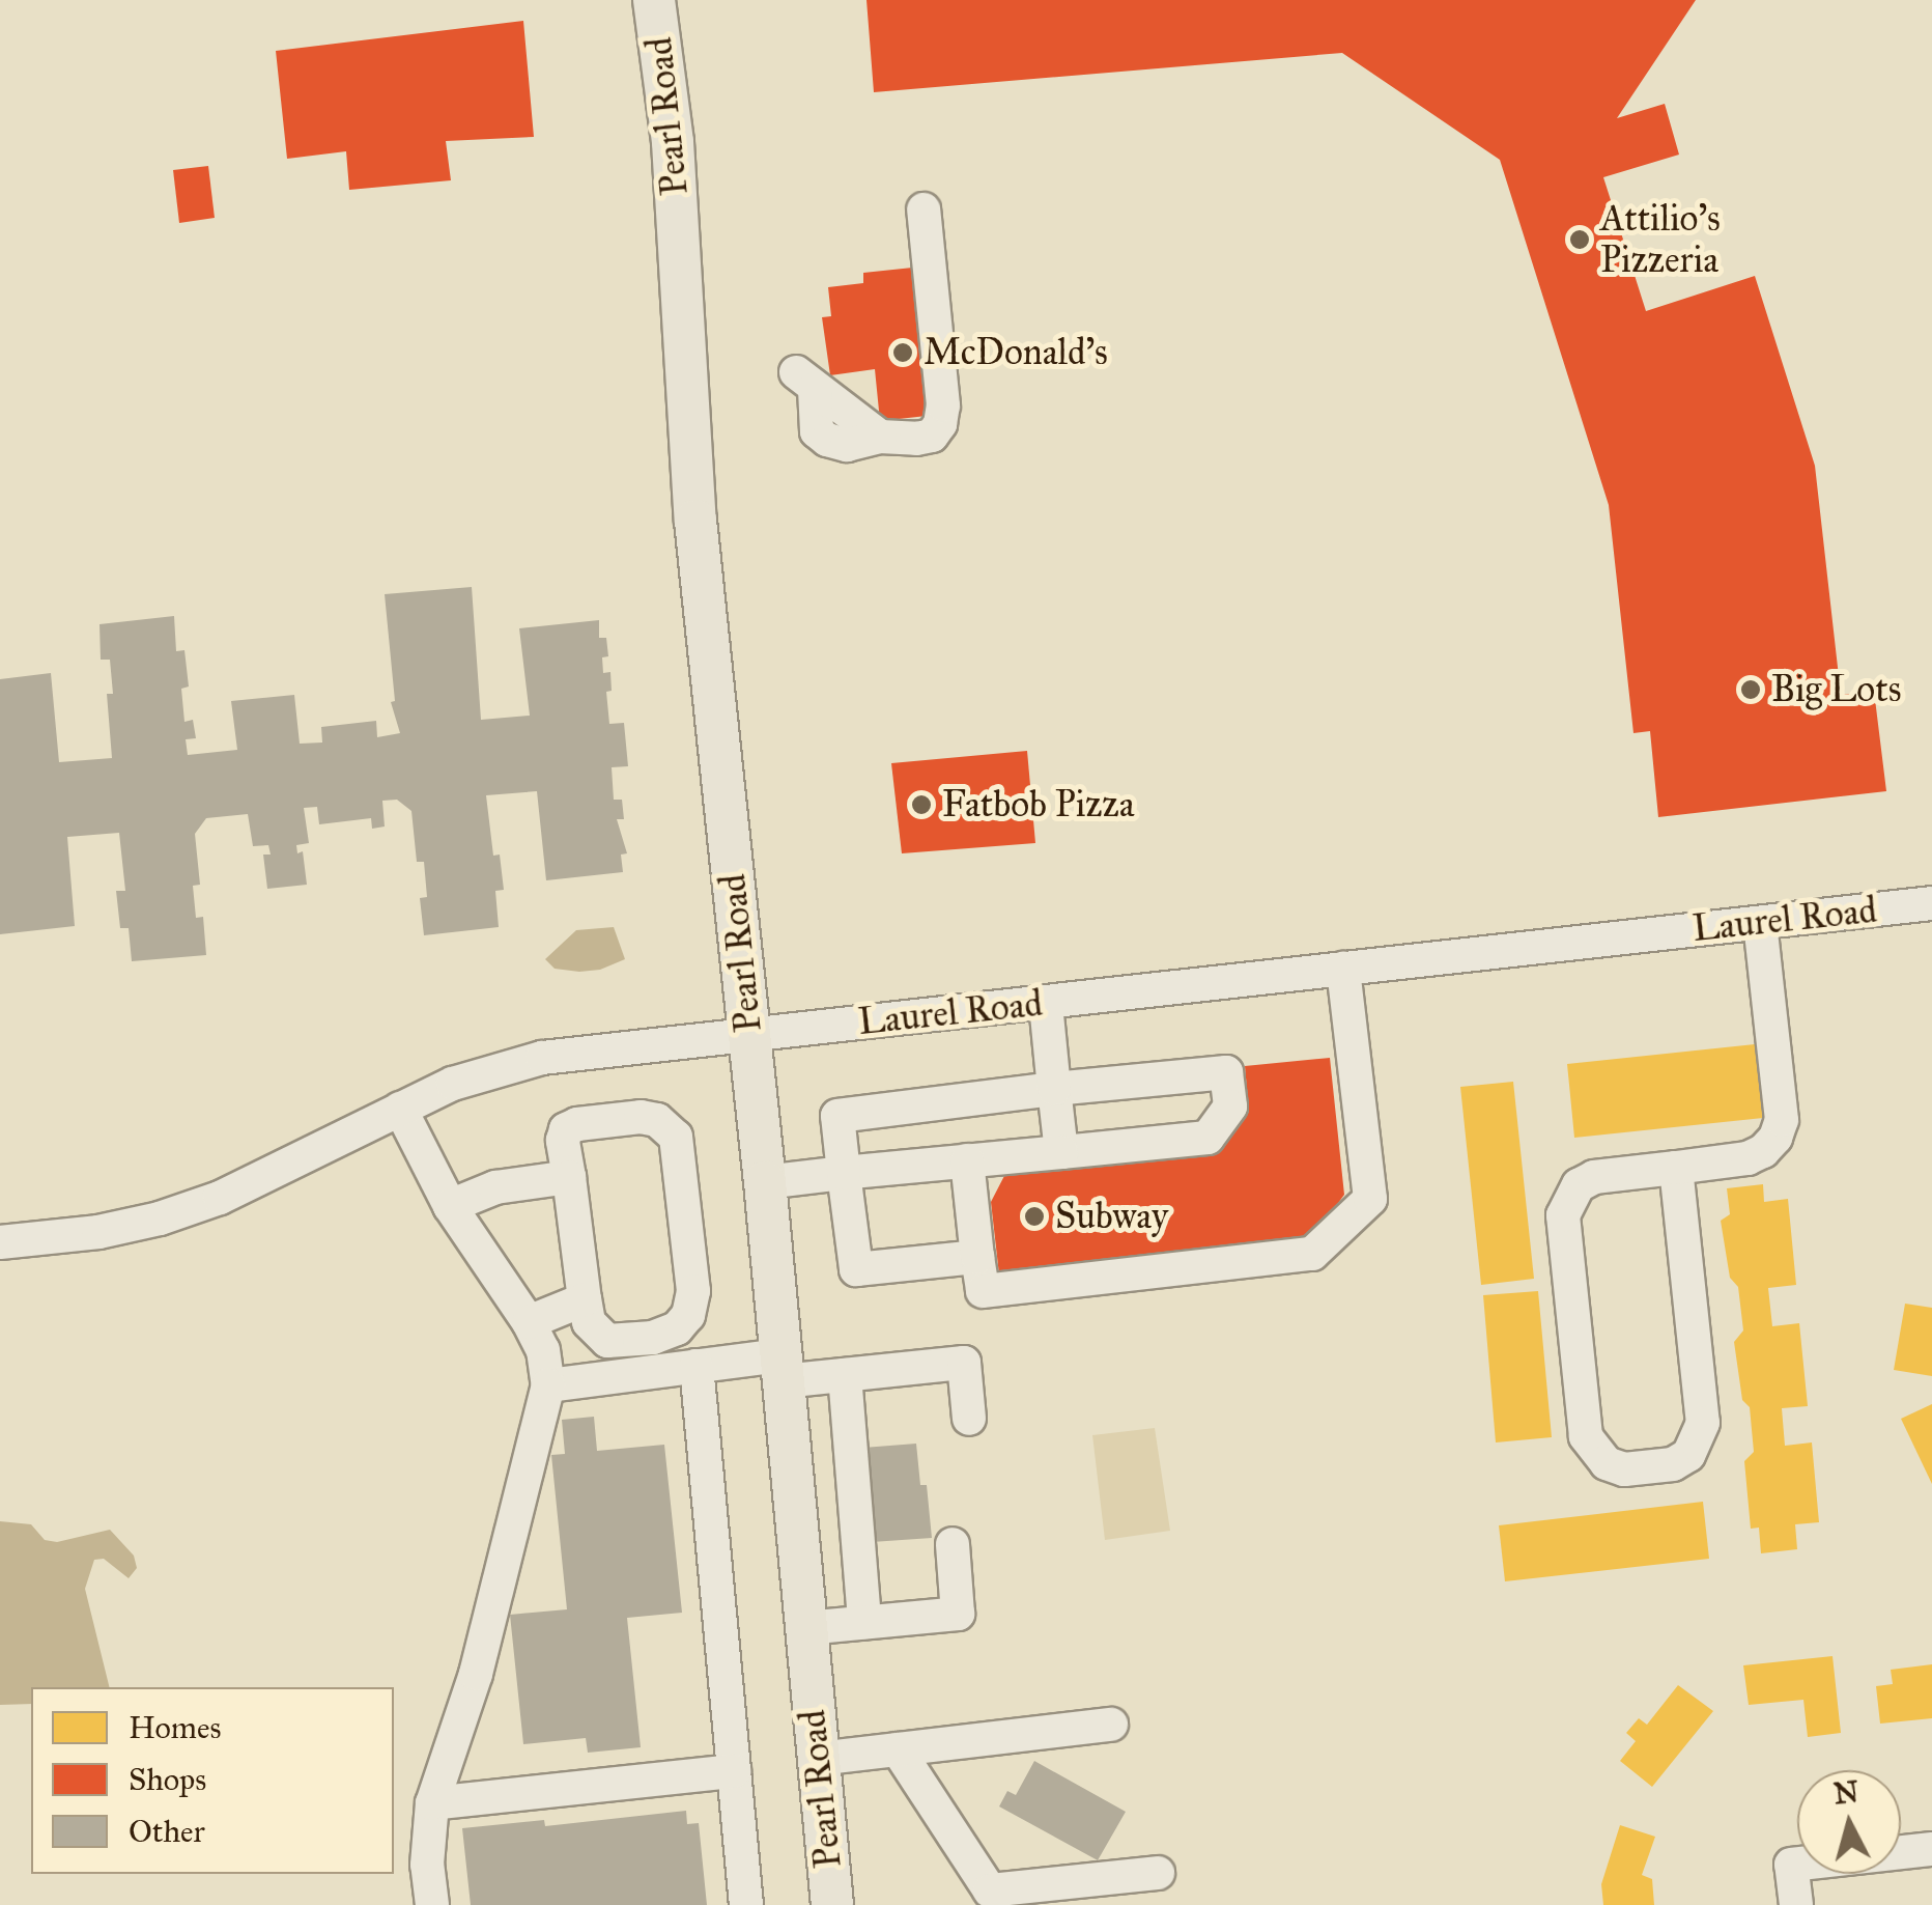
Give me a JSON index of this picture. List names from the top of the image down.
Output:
{
  "streets": {
    "main road": ["Pearl Road"],
    "street": ["Laurel Road"]
  },
  "crossings": [
    ["Pearl Road", "Laurel Road"]
  ],
  "places": [
    "Attilio's Pizzeria",
    "McDonald's",
    "Big Lots",
    "Fatbob Pizza",
    "Subway"
  ],
  "legend": ["Homes", "Shops", "Other"],
  "north": "top"
}
